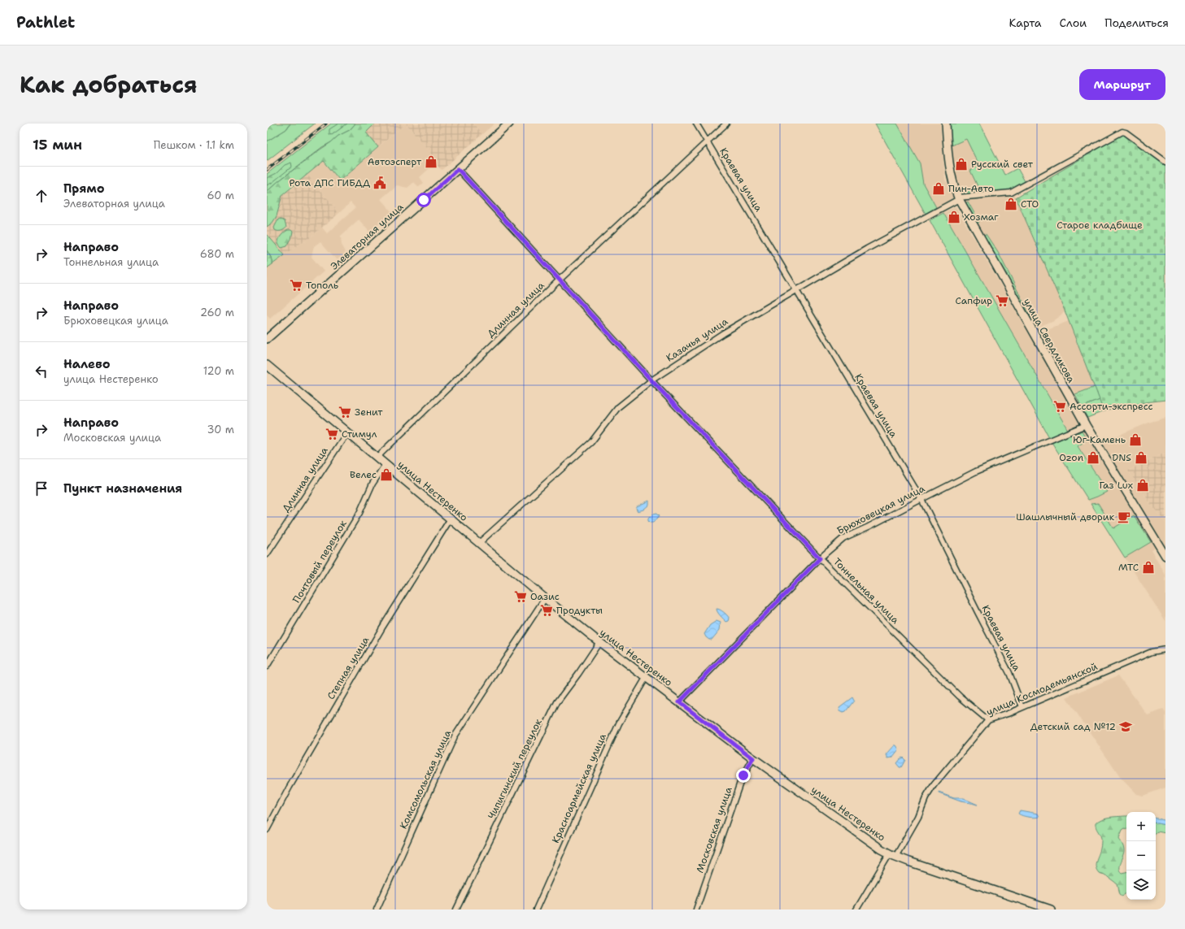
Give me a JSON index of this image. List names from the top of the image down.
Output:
{
  "streets": {
    "street": [
      "Краевая улица",
      "Элеваторная улица",
      "Длинная улица",
      "Казачья улица",
      "улица Свердликова",
      "улица Нестеренко",
      "Брюховецкая улица",
      "Почтовый переулок",
      "Тоннельная улица",
      "Степная улица",
      "улица Космодемьянской",
      "Чипигинский переулок",
      "Комсомольская улица",
      "Красноармейская улица",
      "Московская улица"
    ]
  },
  "crossings": [
    ["Краевая улица", "Длинная улица"],
    ["Краевая улица", "Казачья улица"],
    ["Краевая улица", "Брюховецкая улица"],
    ["Краевая улица", "улица Космодемьянской"],
    ["Элеваторная улица", "Тоннельная улица"],
    ["Длинная улица", "улица Нестеренко"],
    ["Длинная улица", "Тоннельная улица"],
    ["Казачья улица", "улица Свердликова"],
    ["Казачья улица", "улица Нестеренко"],
    ["Казачья улица", "Тоннельная улица"],
    ["улица Свердликова", "Брюховецкая улица"],
    ["улица Нестеренко", "Брюховецкая улица"],
    ["улица Нестеренко", "Почтовый переулок"],
    ["улица Нестеренко", "Степная улица"],
    ["улица Нестеренко", "улица Космодемьянской"],
    ["улица Нестеренко", "Чипигинский переулок"],
    ["улица Нестеренко", "Комсомольская улица"],
    ["улица Нестеренко", "Красноармейская улица"],
    ["улица Нестеренко", "Московская улица"],
    ["Брюховецкая улица", "Тоннельная улица"],
    ["Тоннельная улица", "улица Космодемьянской"]
  ],
  "parks": ["Старое кладбище"],
  "places": {
    "shop": [
      "Автоэсперт",
      "Русский свет",
      "Пин-Авто",
      "СТО",
      "Хозмаг",
      "Юг-Камень",
      "Ozon",
      "DNS",
      "Велес",
      "Газ Lux",
      "МТС"
    ],
    "public building": ["Рота ДПС ГИБДД"],
    "supermarket": [
      "Тополь",
      "Сапфир",
      "Ассорти-экспресс",
      "Зенит",
      "Стимул",
      "Оазис",
      "Продукты"
    ],
    "cafe": ["Шашлычный дворик"],
    "school or university": ["Детский сад №12"]
  },
  "page": {
    "header": "Pathlet",
    "nav": ["Карта", "Слои", "Поделиться"],
    "title": "Как добраться",
    "buttons": "Маршрут",
    "heading": ["15 мин", "Пешком · 1.1 km"],
    "list": [
      ["Прямо", "Элеваторная улица", "60 m"],
      ["Направо", "Тоннельная улица", "680 m"],
      ["Направо", "Брюховецкая улица", "260 m"],
      ["Налево", "улица Нестеренко", "120 m"],
      ["Направо", "Московская улица", "30 m"],
      "Пункт назначения"
    ],
    "map_buttons": ["+", "−"]
  }
}
